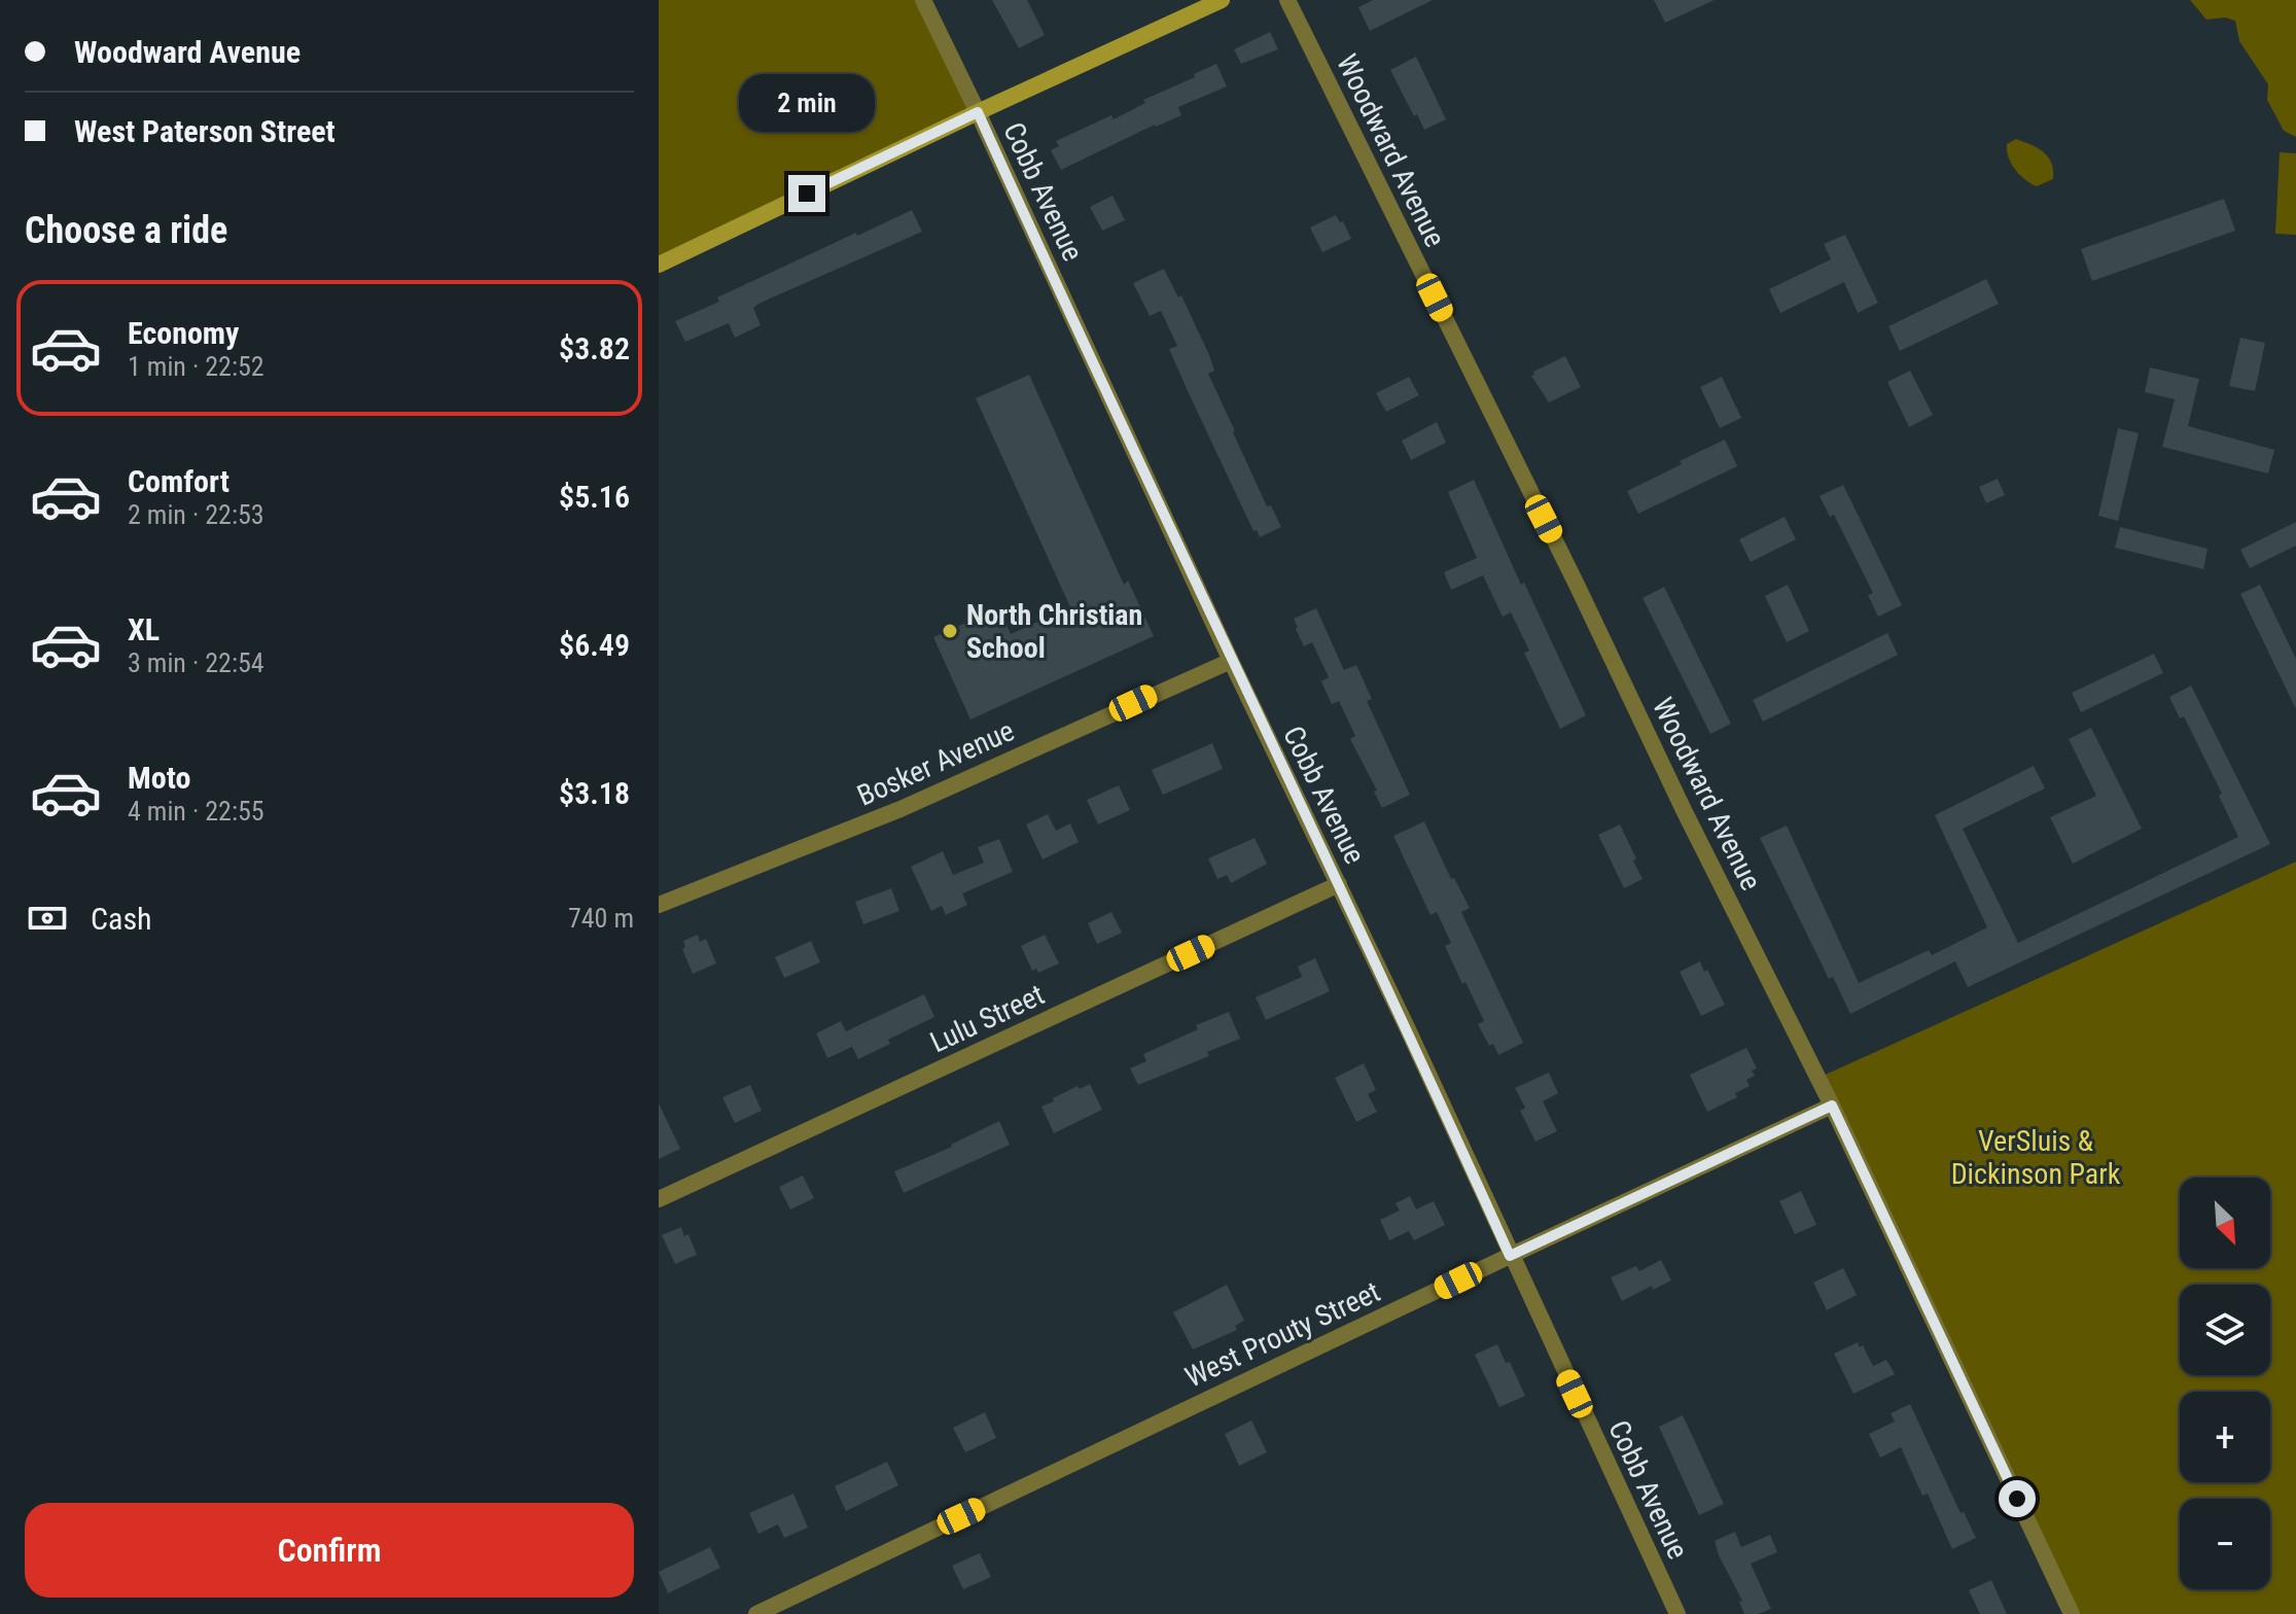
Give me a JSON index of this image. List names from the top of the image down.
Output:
{
  "streets": {
    "street": [
      "Woodward Avenue",
      "Cobb Avenue",
      "Bosker Avenue",
      "Lulu Street",
      "West Prouty Street"
    ]
  },
  "crossings": [
    ["Woodward Avenue", "West Prouty Street"],
    ["Cobb Avenue", "Bosker Avenue"],
    ["Cobb Avenue", "Lulu Street"],
    ["Cobb Avenue", "West Prouty Street"]
  ],
  "parks": ["VerSluis & Dickinson Park"],
  "places": ["North Christian School"],
  "north": "bottom right",
  "page": {
    "banner": ["Woodward Avenue", "West Paterson Street"],
    "bubble": "2 min",
    "heading": "Choose a ride",
    "list": [
      {
        "name": "Economy",
        "note": "1 min · 22:52",
        "value": "$3.82"
      },
      {
        "name": "Comfort",
        "note": "2 min · 22:53",
        "value": "$5.16"
      },
      {
        "name": "XL",
        "note": "3 min · 22:54",
        "value": "$6.49"
      },
      {
        "name": "Moto",
        "note": "4 min · 22:55",
        "value": "$3.18"
      }
    ],
    "pay": ["Cash", "740 m"],
    "map_buttons": ["+", "−"],
    "buttons": "Confirm"
  }
}
